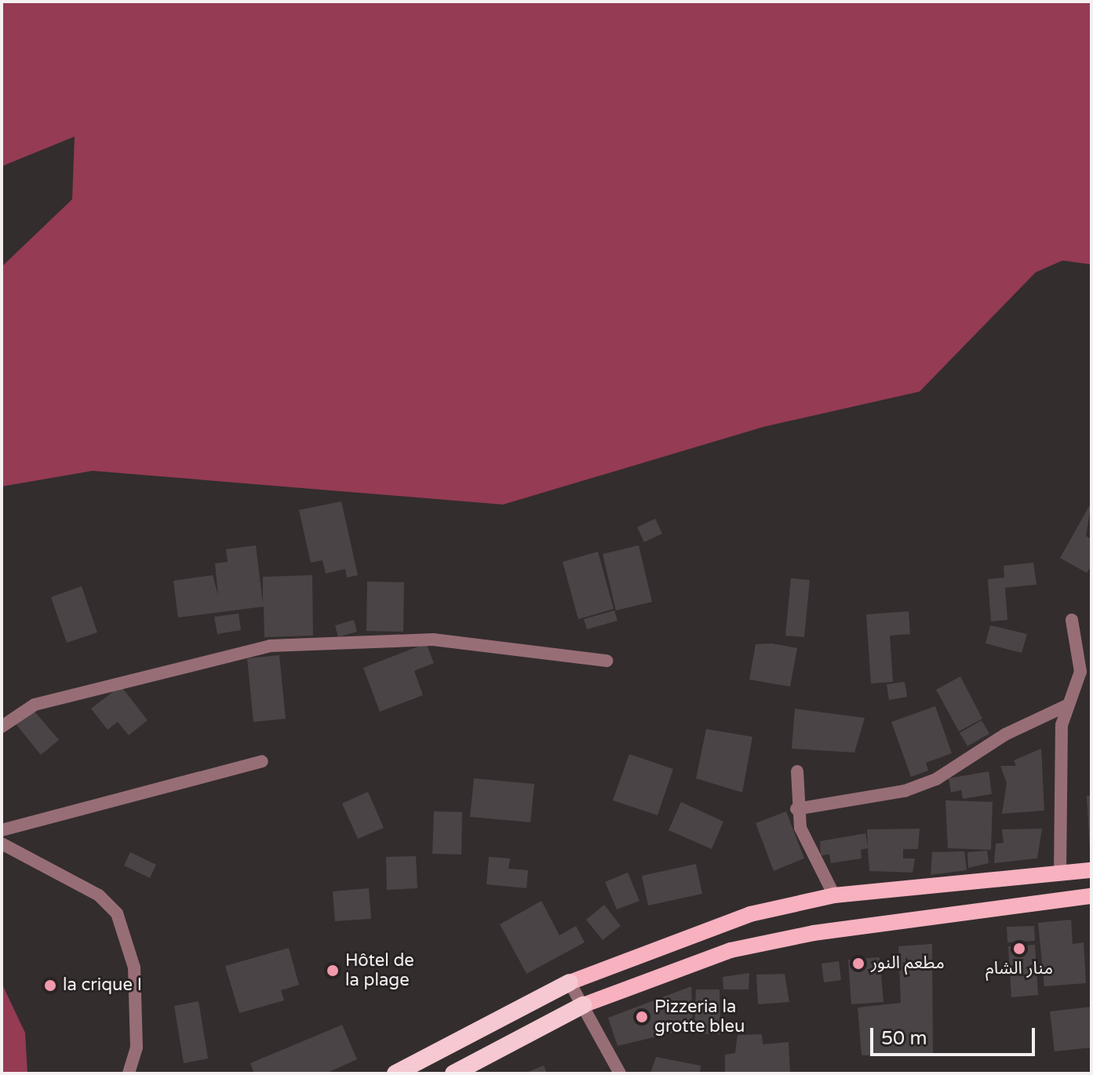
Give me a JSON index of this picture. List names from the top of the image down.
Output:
{
  "places": [
    "منار الشام",
    "مطعم النور",
    "Hôtel de la plage",
    "la crique I",
    "Pizzeria la grotte bleu"
  ],
  "scale_bar": "50 m"
}
